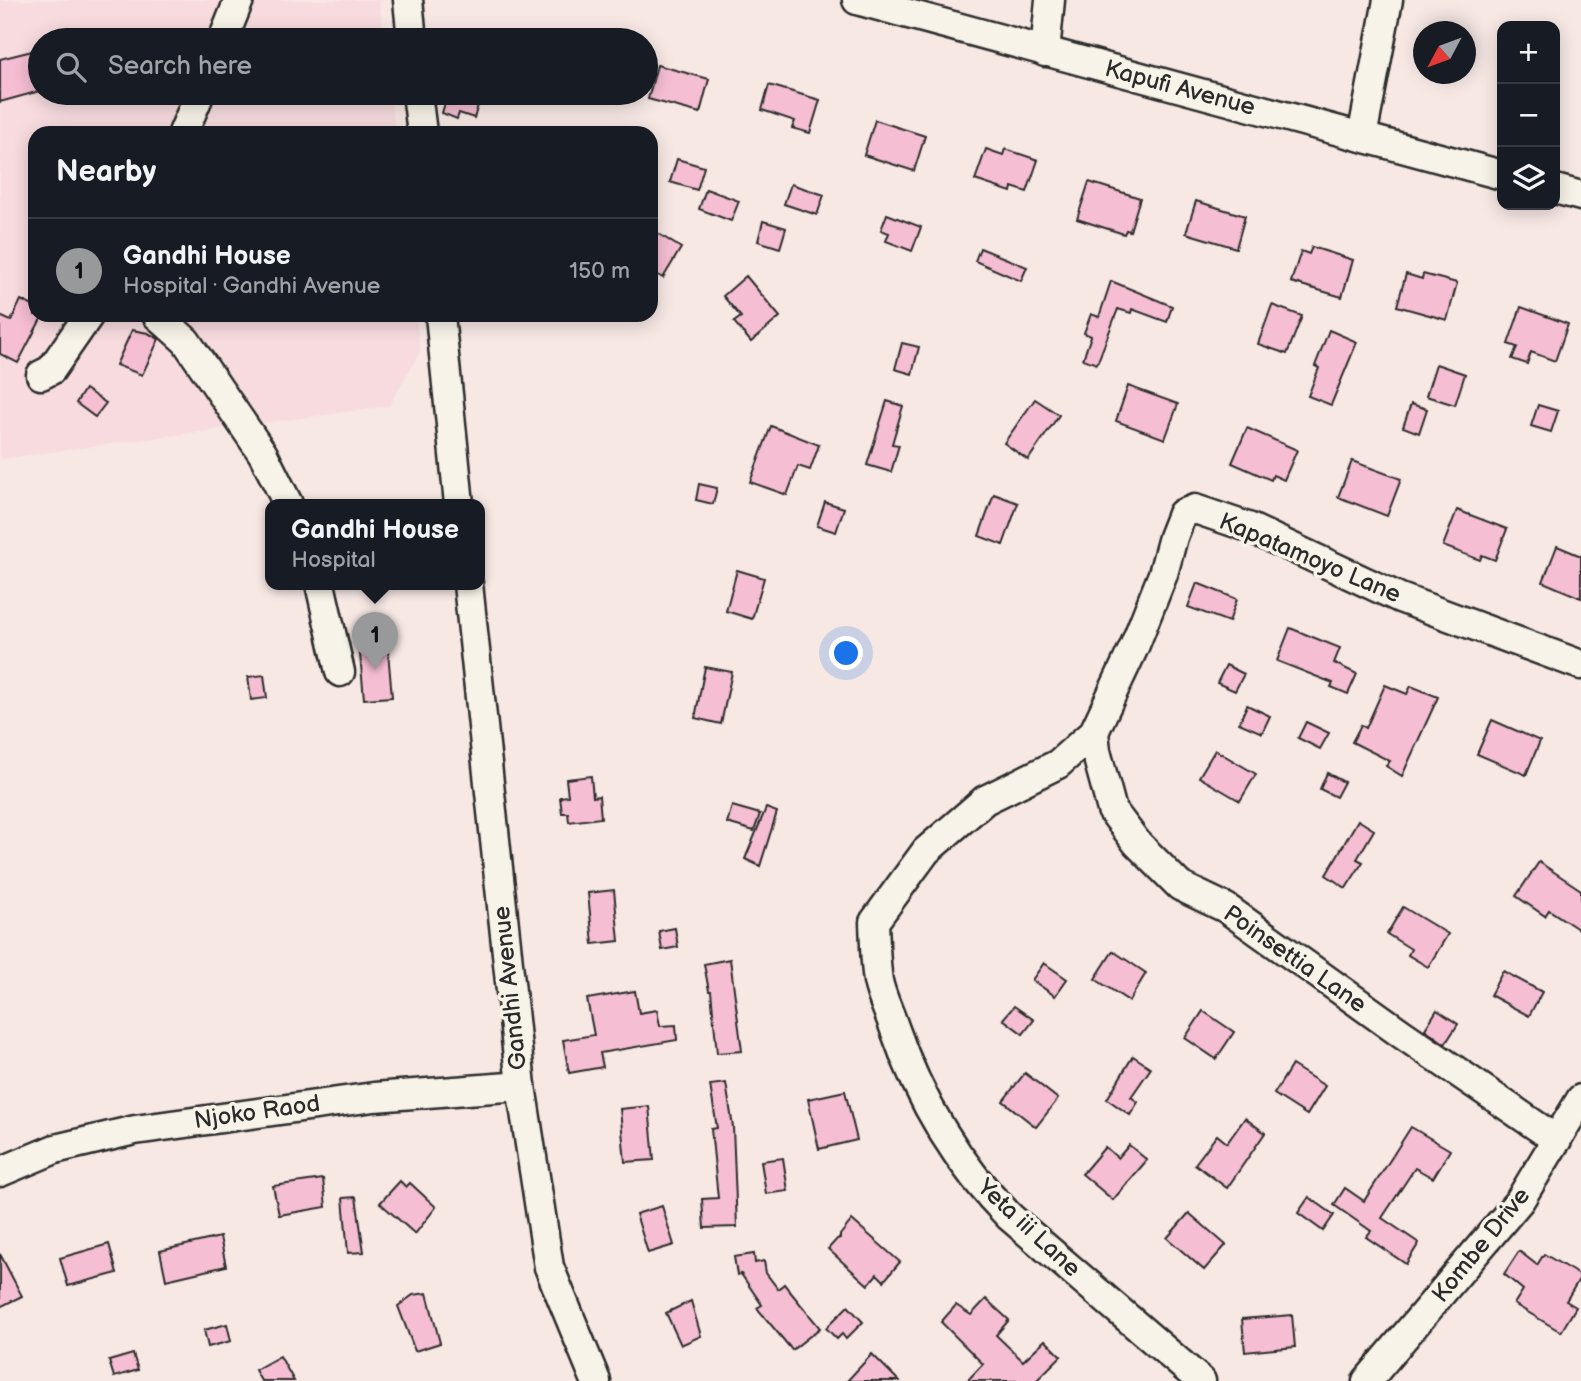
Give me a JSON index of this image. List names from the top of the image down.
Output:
{
  "streets": {
    "street": [
      "Kapufi Avenue",
      "Kapatamoyo Lane",
      "Poinsettia Lane",
      "Gandhi Avenue",
      "Njoko Raod",
      "Yeta iii Lane",
      "Kombe Drive"
    ]
  },
  "crossings": [
    ["Kapatamoyo Lane", "Poinsettia Lane"],
    ["Kapatamoyo Lane", "Yeta iii Lane"],
    ["Poinsettia Lane", "Yeta iii Lane"],
    ["Poinsettia Lane", "Kombe Drive"],
    ["Gandhi Avenue", "Njoko Raod"]
  ],
  "north": "bottom left",
  "page": {
    "map_buttons": ["+", "−"],
    "search": "Search here",
    "heading": "Nearby",
    "list": [
      {
        "mark": "1",
        "name": "Gandhi House",
        "note": "Hospital · Gandhi Avenue",
        "value": "150 m"
      }
    ],
    "popup": ["Gandhi House", "Hospital"],
    "pins": "1"
  }
}
